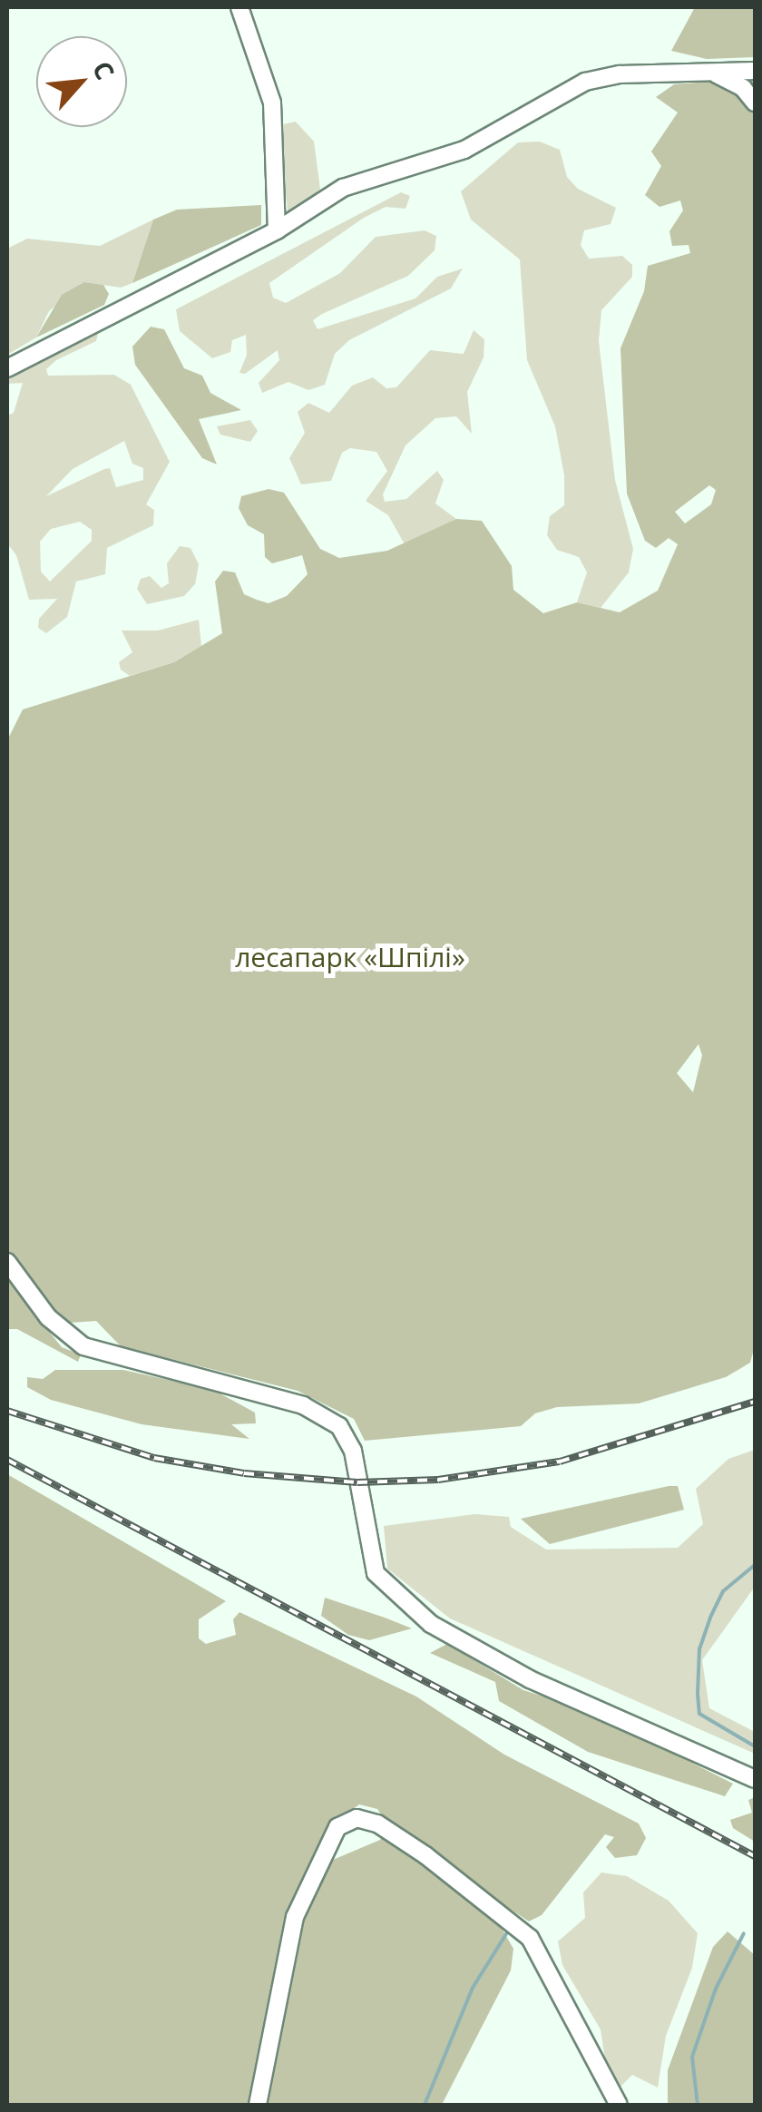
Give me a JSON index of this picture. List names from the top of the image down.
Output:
{
  "parks": ["лесапарк «Шпілі»"],
  "north": "top right"
}
